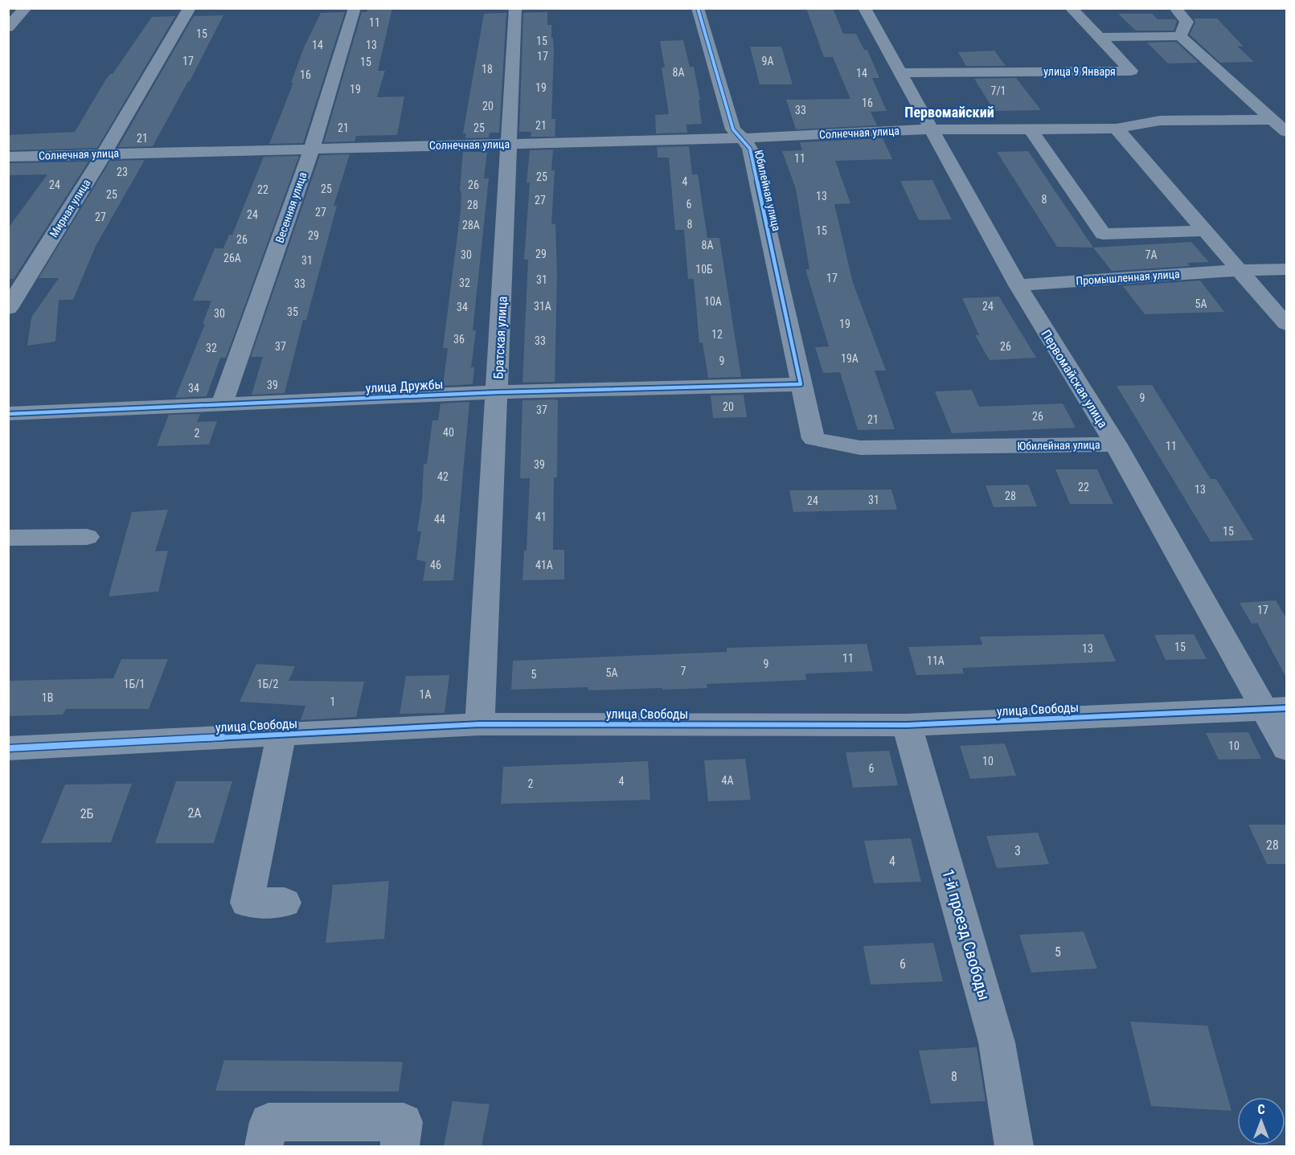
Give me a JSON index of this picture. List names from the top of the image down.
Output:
{
  "streets": {
    "street": [
      "улица 9 Января",
      "Солнечная улица",
      "Юбилейная улица",
      "Весенняя улица",
      "Мирная улица",
      "Промышленная улица",
      "Братская улица",
      "Первомайская улица",
      "улица Дружбы",
      "улица Свободы",
      "1-й проезд Свободы"
    ]
  },
  "crossings": [
    ["улица 9 Января", "Первомайская улица"],
    ["Солнечная улица", "Юбилейная улица"],
    ["Солнечная улица", "Весенняя улица"],
    ["Солнечная улица", "Мирная улица"],
    ["Солнечная улица", "Братская улица"],
    ["Солнечная улица", "Первомайская улица"],
    ["Юбилейная улица", "Первомайская улица"],
    ["Юбилейная улица", "улица Дружбы"],
    ["Весенняя улица", "улица Дружбы"],
    ["Промышленная улица", "Первомайская улица"],
    ["Братская улица", "улица Дружбы"],
    ["Братская улица", "улица Свободы"],
    ["Первомайская улица", "улица Свободы"],
    ["улица Свободы", "1-й проезд Свободы"]
  ],
  "districts": ["Первомайский"],
  "house_numbers": [
    "11",
    "15",
    "15",
    "14",
    "13",
    "17",
    "17",
    "9А",
    "15",
    "18",
    "8А",
    "14",
    "16",
    "19",
    "19",
    "7/1",
    "16",
    "20",
    "33",
    "21",
    "21",
    "25",
    "21",
    "11",
    "23",
    "25",
    "4",
    "24",
    "26",
    "25",
    "22",
    "25",
    "13",
    "8",
    "27",
    "6",
    "28",
    "27",
    "24",
    "27",
    "8",
    "28А",
    "15",
    "29",
    "26",
    "8А",
    "29",
    "30",
    "7А",
    "26А",
    "31",
    "10Б",
    "17",
    "31",
    "32",
    "33",
    "10А",
    "5А",
    "31А",
    "24",
    "34",
    "35",
    "30",
    "19",
    "12",
    "36",
    "33",
    "37",
    "26",
    "32",
    "19А",
    "9",
    "39",
    "34",
    "9",
    "20",
    "37",
    "26",
    "21",
    "40",
    "2",
    "11",
    "39",
    "42",
    "22",
    "13",
    "28",
    "31",
    "24",
    "41",
    "44",
    "15",
    "46",
    "41А",
    "17",
    "15",
    "13",
    "11",
    "11А",
    "9",
    "7",
    "5А",
    "5",
    "1Б/1",
    "1Б/2",
    "1А",
    "1В",
    "1",
    "10",
    "10",
    "6",
    "4А",
    "4",
    "2",
    "2А",
    "2Б",
    "28",
    "3",
    "4",
    "5",
    "6",
    "8"
  ],
  "north": "top"
}
